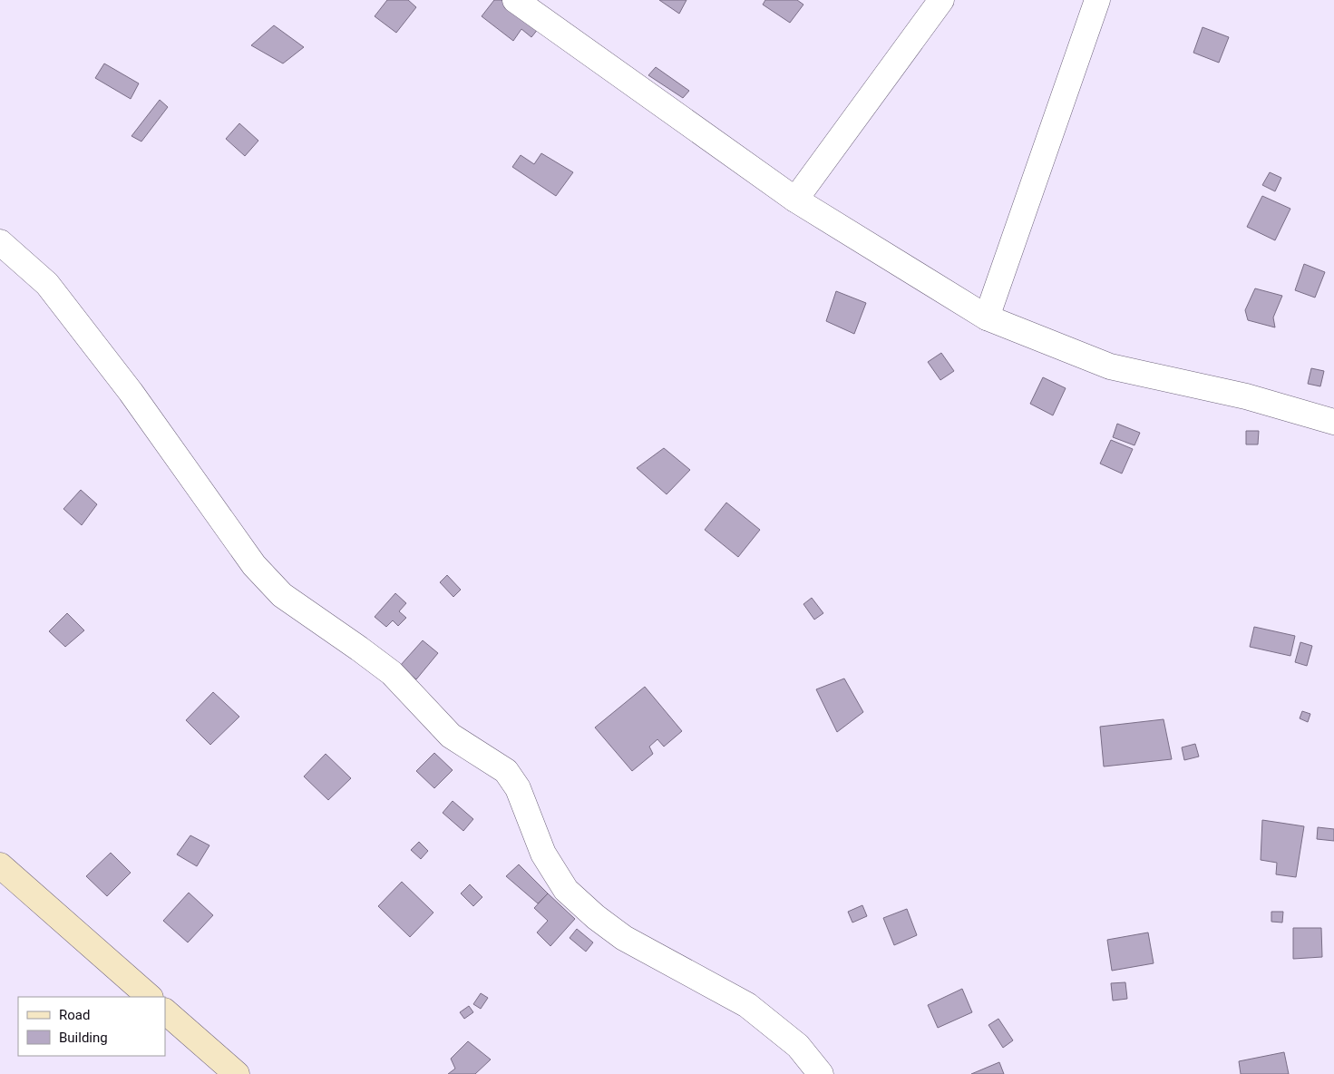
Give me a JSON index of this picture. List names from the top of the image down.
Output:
{
  "legend": ["Road", "Building"]
}
